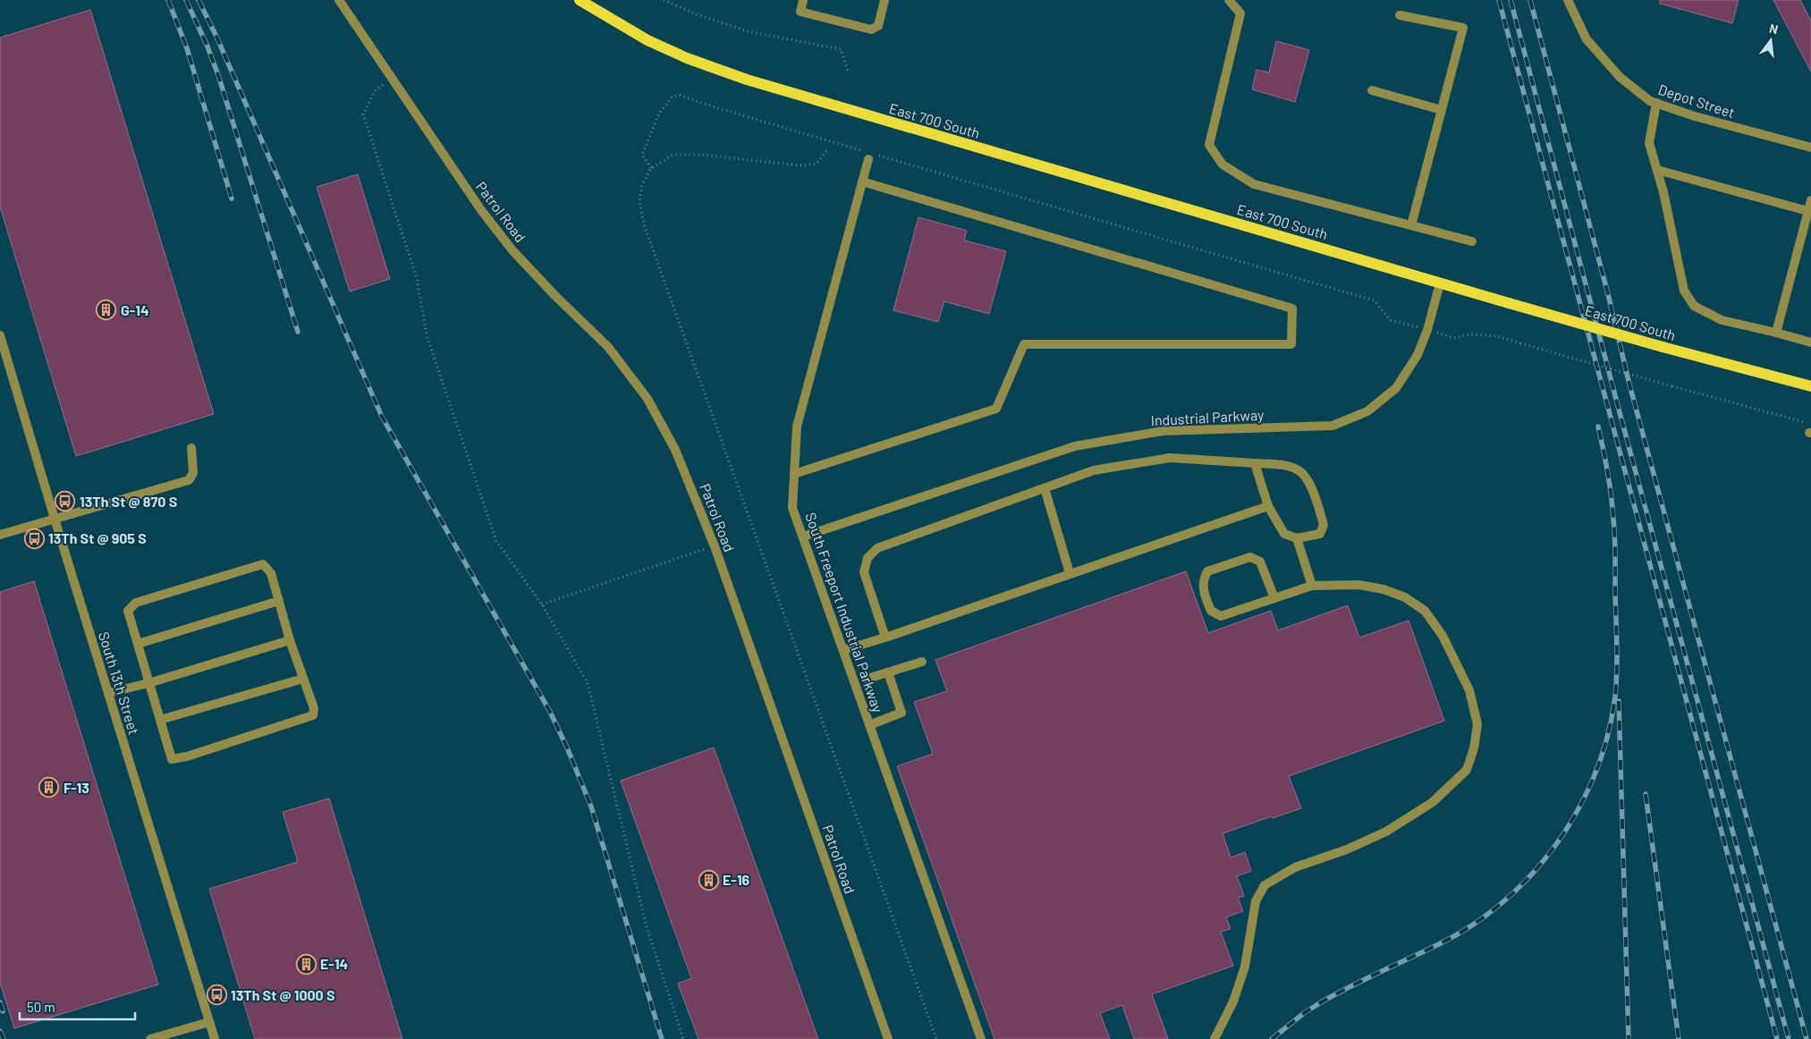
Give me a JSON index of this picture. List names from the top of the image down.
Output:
{
  "streets": {
    "main road": ["East 700 South"],
    "street": [
      "Depot Street",
      "Patrol Road",
      "Industrial Parkway",
      "South Freeport Industrial Parkway",
      "South 13th Street"
    ]
  },
  "crossings": [
    ["East 700 South", "Industrial Parkway"],
    ["Industrial Parkway", "South Freeport Industrial Parkway"]
  ],
  "places": {
    "building": [
      "G-14",
      "F-13",
      "E-16",
      "E-14"
    ],
    "bus stop": ["13Th St @ 870 S", "13Th St @ 905 S", "13Th St @ 1000 S"]
  },
  "scale_bar": "50 m",
  "north": "top"
}
